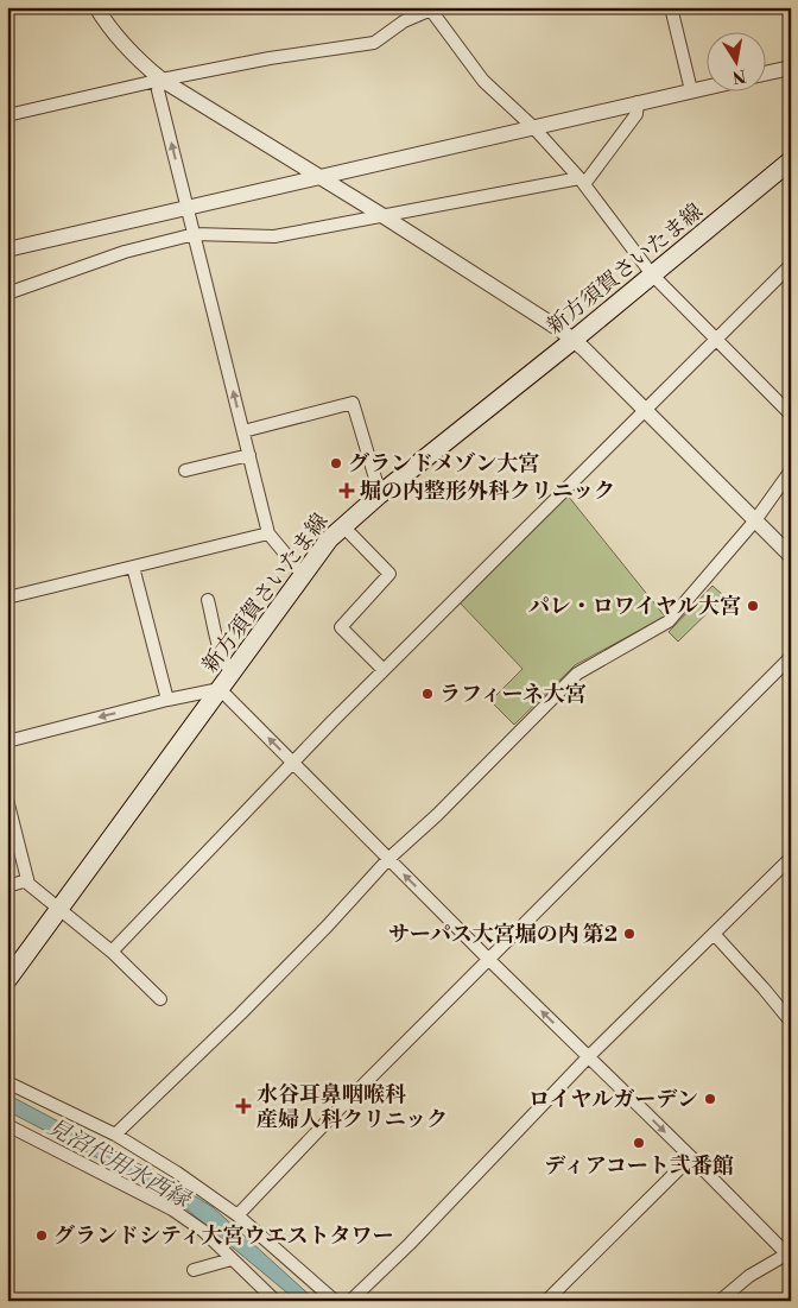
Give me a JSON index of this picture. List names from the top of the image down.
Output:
{
  "streets": {
    "main road": ["新方須賀さいたま線"]
  },
  "water": ["見沼代用水西縁"],
  "places": {
    "other": [
      "グランドメゾン大宮",
      "パレ・ロワイヤル大宮",
      "ラフィーネ大宮",
      "サーパス大宮堀の内 第2",
      "ロイヤルガーデン",
      "ディアコート弐番館",
      "グランドシティ大宮ウエストタワー"
    ],
    "health": ["堀の内整形外科クリニック", "水谷耳鼻咽喉科 産婦人科クリニック"]
  },
  "north": "bottom"
}
